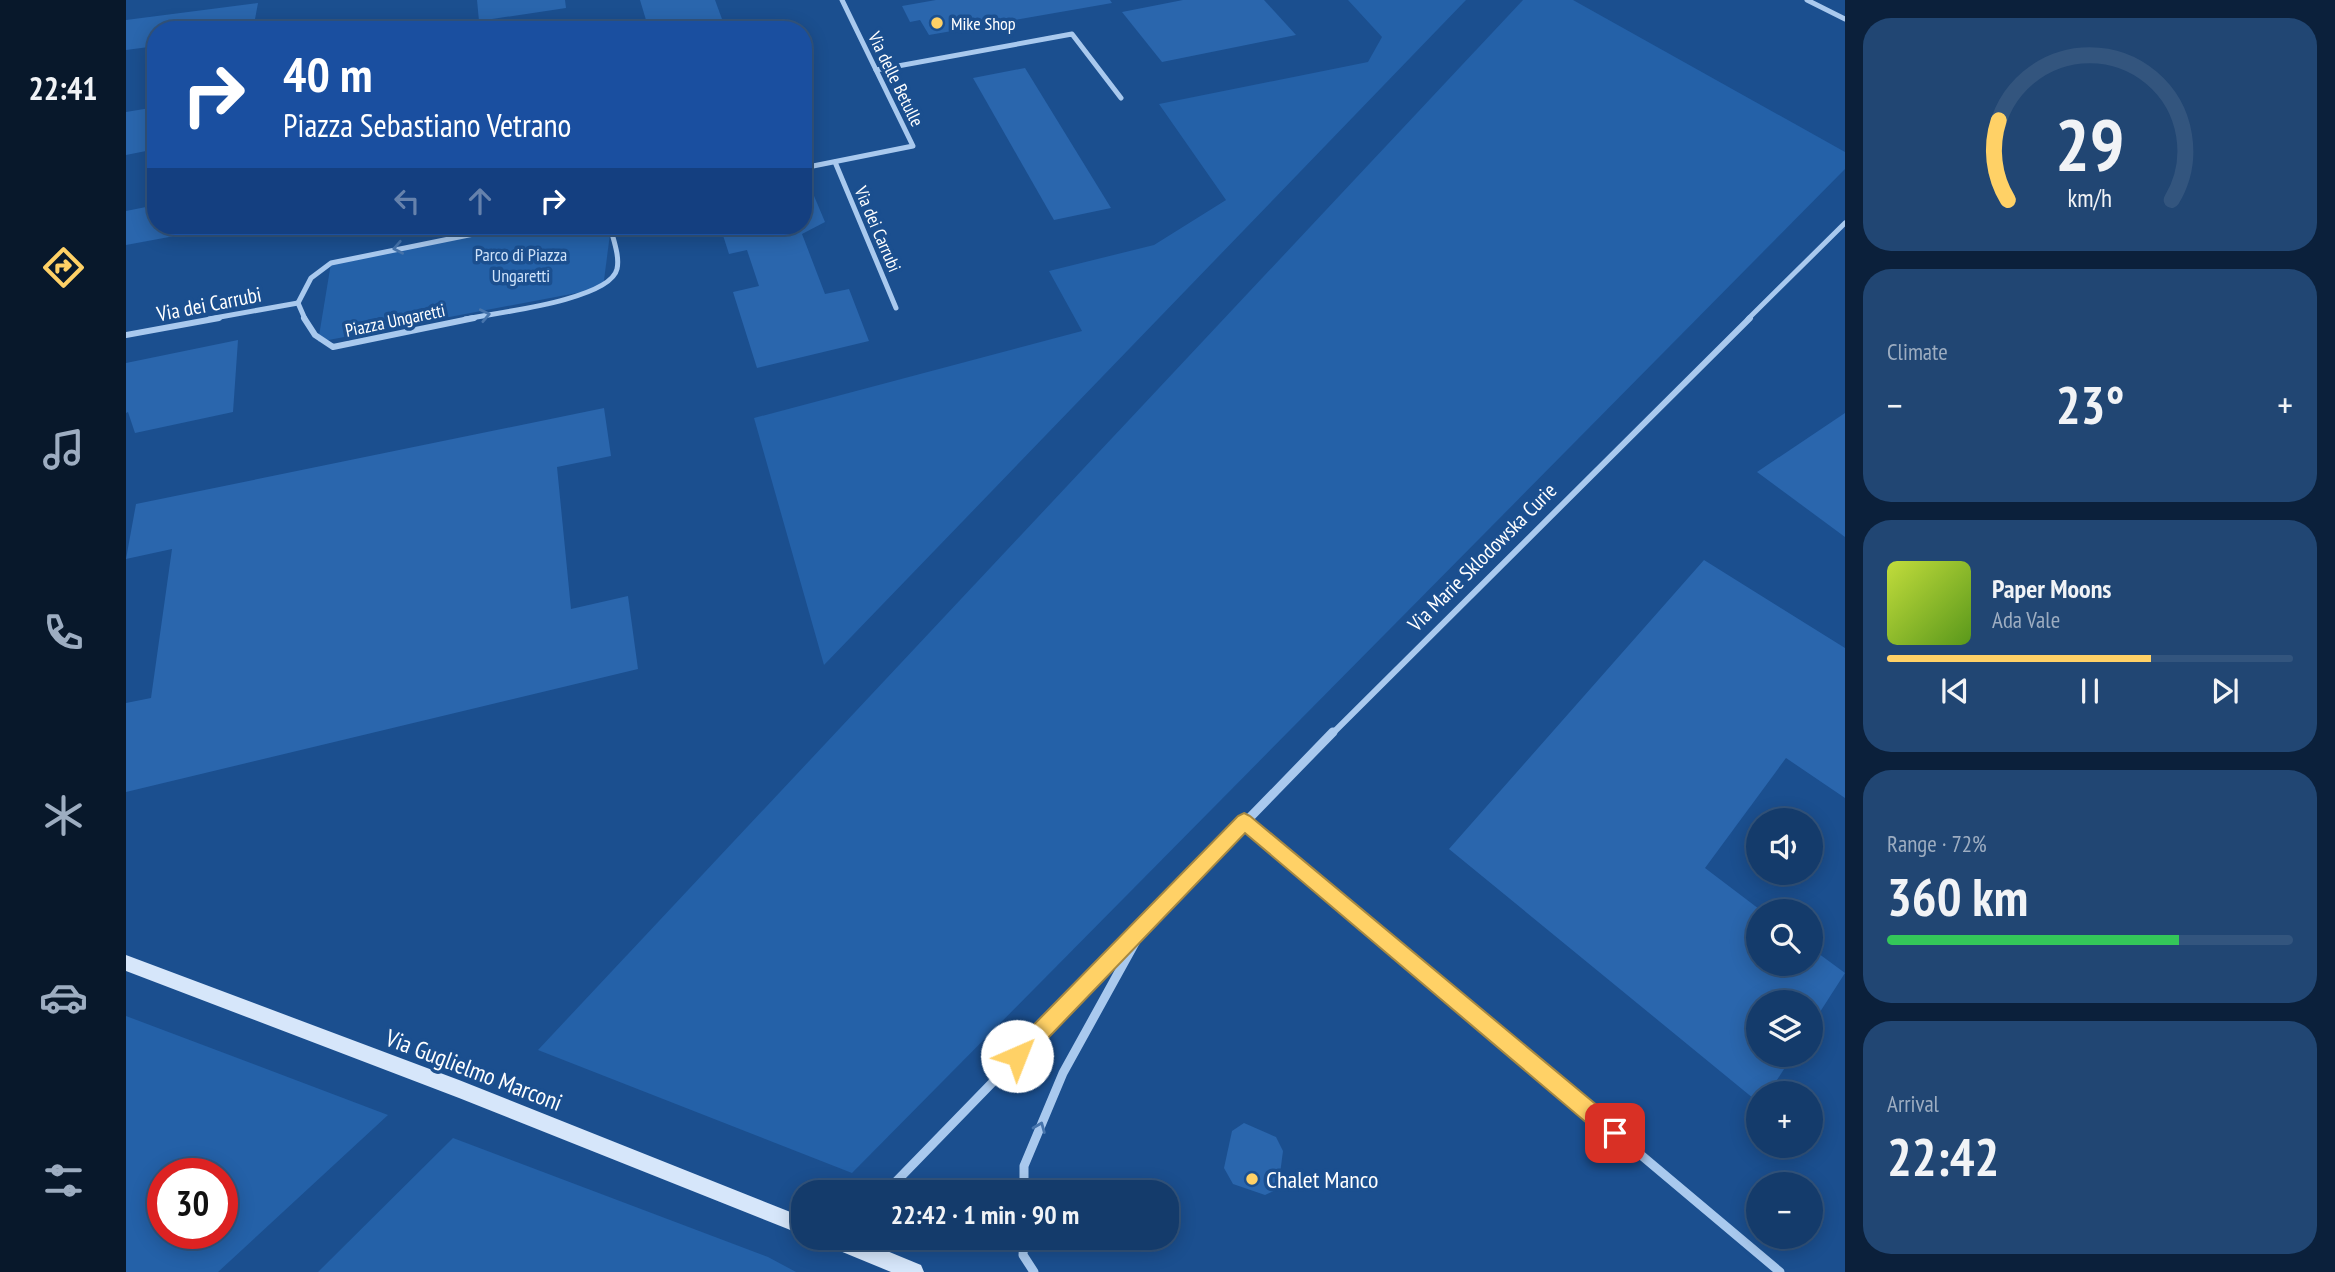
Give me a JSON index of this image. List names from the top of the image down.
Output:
{
  "streets": {
    "street": [
      "Via delle Betulle",
      "Via dei Carrubi",
      "Piazza Ungaretti",
      "Via Marie Sklodowska Curie",
      "Via Guglielmo Marconi"
    ]
  },
  "crossings": [
    ["Via delle Betulle", "Via dei Carrubi"],
    ["Via dei Carrubi", "Piazza Ungaretti"]
  ],
  "one_way": ["Piazza Ungaretti"],
  "parks": ["Parco di Piazza Ungaretti"],
  "places": ["Mike Shop", "Chalet Manco"],
  "page": {
    "tabs": "22:41",
    "turn": ["40 m", "Piazza Sebastiano Vetrano"],
    "tile": [
      "Climate",
      ["Range · 72%", "360 km"],
      ["Arrival", "22:42"]
    ],
    "heat": ["−", "23°", "+"],
    "song": ["Paper Moons", "Ada Vale"],
    "map_buttons": ["+", "−"],
    "limit": "30",
    "trip": "22:42 · 1 min · 90 m",
    "gauge": ["29", "km/h"]
  }
}
